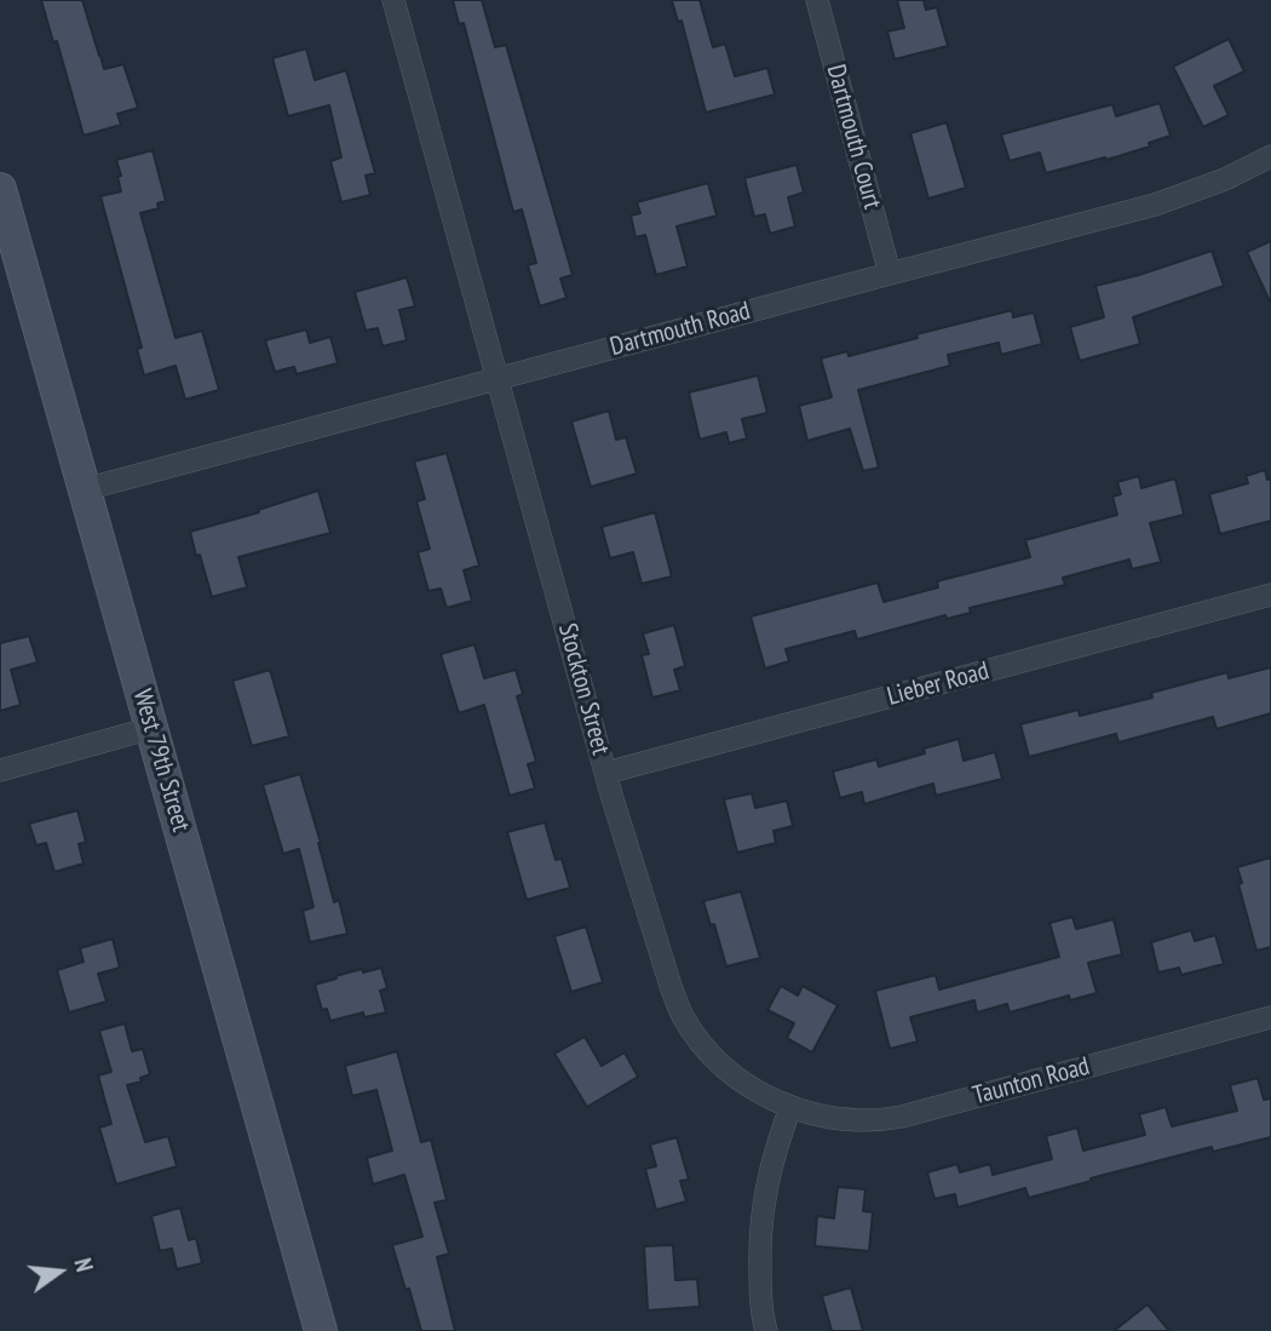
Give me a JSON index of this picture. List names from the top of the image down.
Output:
{
  "streets": {
    "main road": ["West 79th Street"],
    "street": [
      "Dartmouth Court",
      "Dartmouth Road",
      "Lieber Road",
      "Stockton Street",
      "Taunton Road"
    ]
  },
  "crossings": [
    ["Dartmouth Court", "Dartmouth Road"],
    ["Dartmouth Road", "Stockton Street"],
    ["Dartmouth Road", "West 79th Street"],
    ["Lieber Road", "Stockton Street"],
    ["Stockton Street", "Taunton Road"]
  ],
  "north": "right"
}
